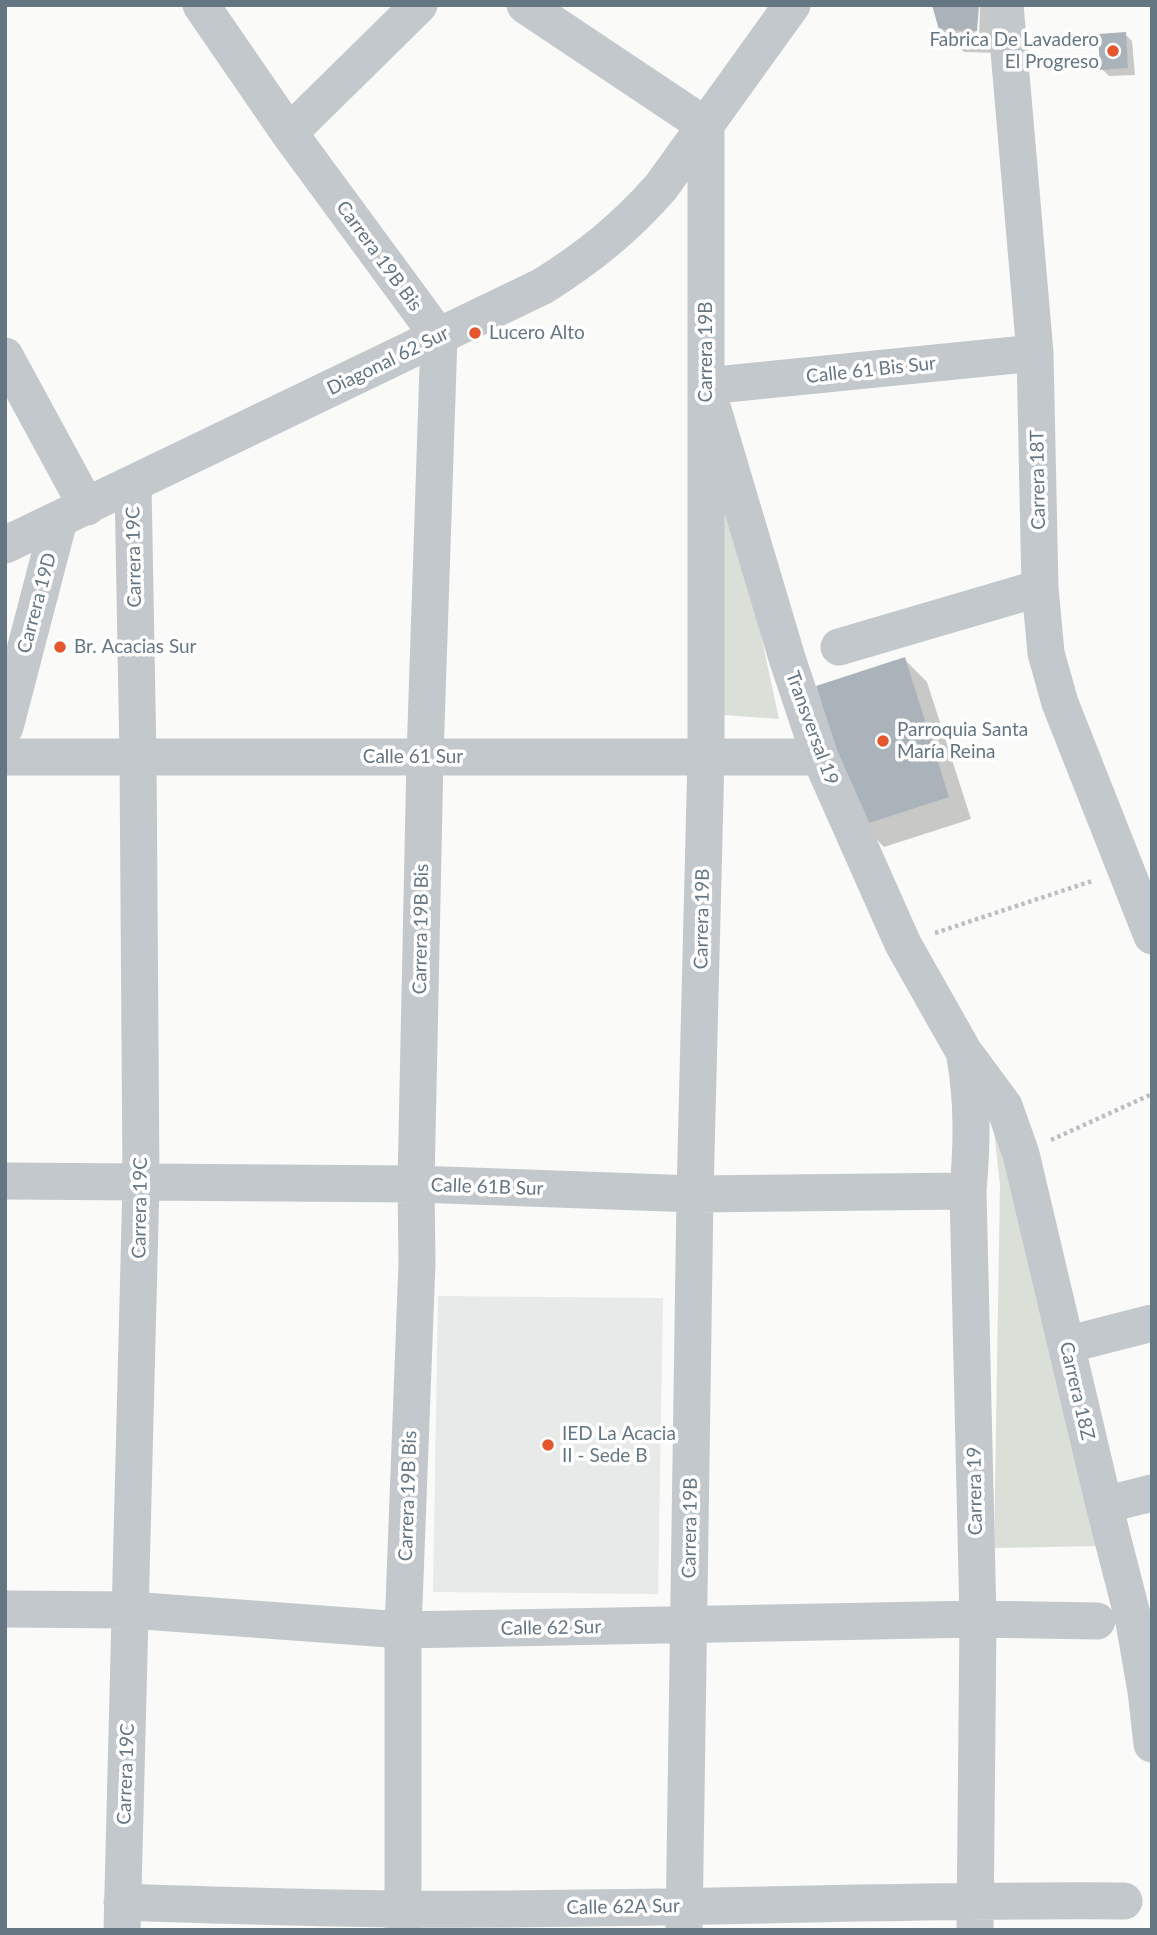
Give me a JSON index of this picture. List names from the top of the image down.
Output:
{
  "streets": {
    "street": [
      "Carrera 19B Bis",
      "Carrera 19B",
      "Diagonal 62 Sur",
      "Calle 61 Bis Sur",
      "Carrera 18T",
      "Carrera 19C",
      "Carrera 19D",
      "Transversal 19",
      "Calle 61 Sur",
      "Calle 61B Sur",
      "Carrera 18Z",
      "Carrera 19",
      "Calle 62 Sur",
      "Calle 62A Sur"
    ]
  },
  "crossings": [
    ["Carrera 19B Bis", "Diagonal 62 Sur"],
    ["Carrera 19B Bis", "Calle 61 Sur"],
    ["Carrera 19B Bis", "Calle 61B Sur"],
    ["Carrera 19B Bis", "Calle 62 Sur"],
    ["Carrera 19B Bis", "Calle 62A Sur"],
    ["Carrera 19B", "Diagonal 62 Sur"],
    ["Carrera 19B", "Calle 61 Bis Sur"],
    ["Carrera 19B", "Transversal 19"],
    ["Carrera 19B", "Calle 61 Sur"],
    ["Carrera 19B", "Calle 61B Sur"],
    ["Carrera 19B", "Calle 62 Sur"],
    ["Carrera 19B", "Calle 62A Sur"],
    ["Diagonal 62 Sur", "Carrera 19C"],
    ["Diagonal 62 Sur", "Carrera 19D"],
    ["Calle 61 Bis Sur", "Carrera 18T"],
    ["Calle 61 Bis Sur", "Transversal 19"],
    ["Carrera 19C", "Calle 61 Sur"],
    ["Carrera 19C", "Calle 61B Sur"],
    ["Carrera 19C", "Calle 62 Sur"],
    ["Carrera 19C", "Calle 62A Sur"],
    ["Transversal 19", "Calle 61 Sur"],
    ["Transversal 19", "Carrera 18Z"],
    ["Transversal 19", "Carrera 19"],
    ["Calle 61B Sur", "Carrera 19"],
    ["Carrera 18Z", "Carrera 19"],
    ["Carrera 19", "Calle 62 Sur"],
    ["Carrera 19", "Calle 62A Sur"]
  ],
  "places": [
    "Fabrica De Lavadero El Progreso",
    "Lucero Alto",
    "Br. Acacias Sur",
    "Parroquia Santa María Reina",
    "IED La Acacia II - Sede B"
  ]
}
